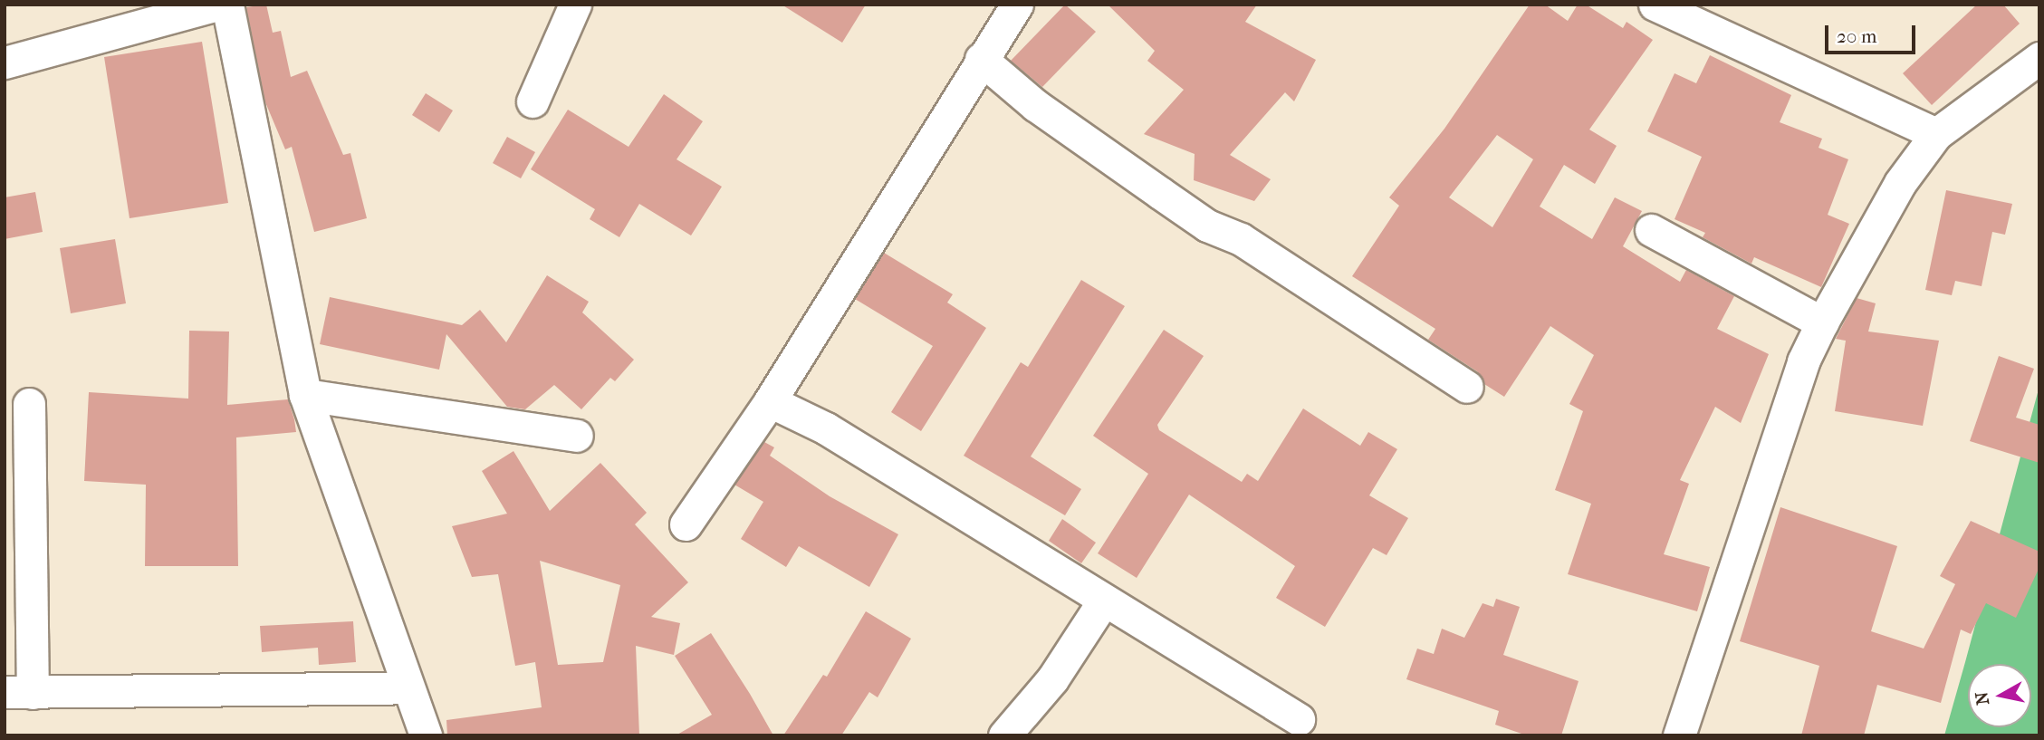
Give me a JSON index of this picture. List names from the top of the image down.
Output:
{
  "scale_bar": "20 m",
  "north": "left"
}
